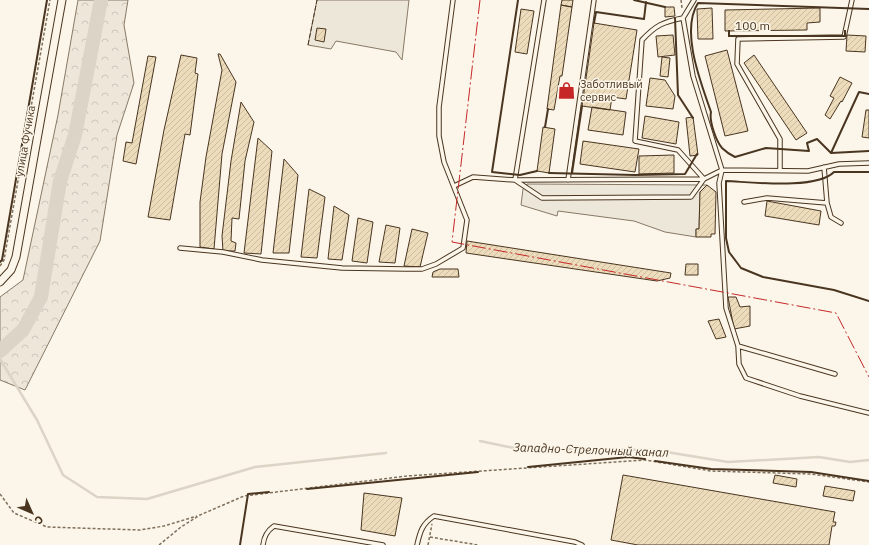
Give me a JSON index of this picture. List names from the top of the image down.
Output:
{
  "streets": {
    "street": ["улица Фучика"]
  },
  "water": ["Западно-Стрелочный канал"],
  "places": {
    "shop": ["Заботливый сервис"]
  },
  "scale_bar": "100 m",
  "north": "bottom right"
}
